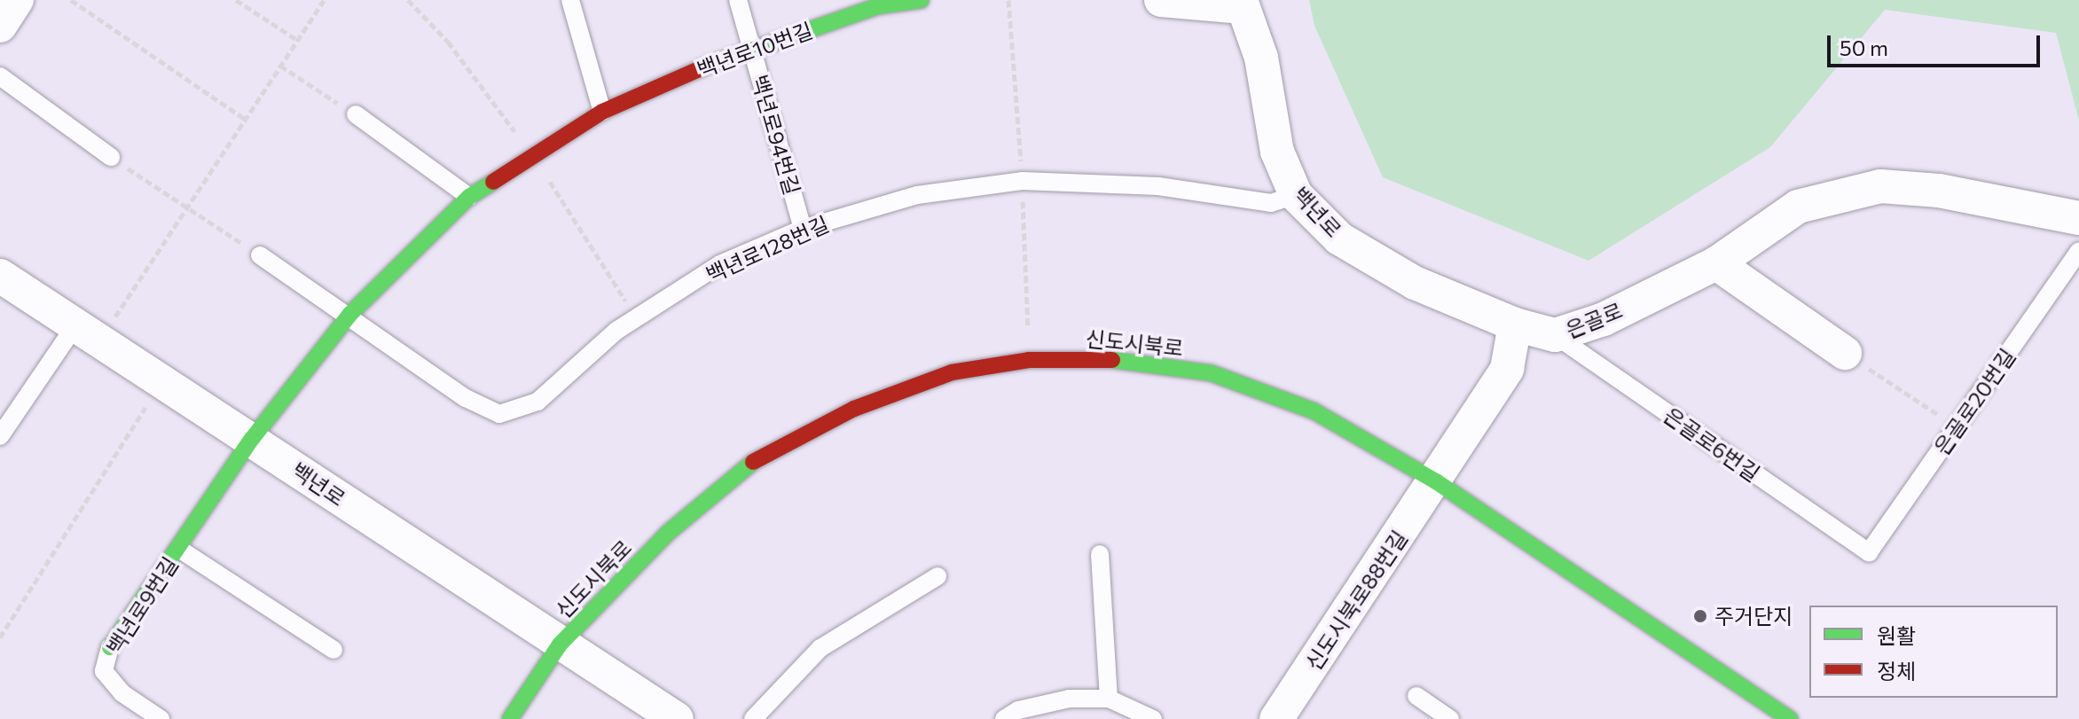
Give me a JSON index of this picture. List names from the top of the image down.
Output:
{
  "streets": {
    "street": [
      "백년로10번길",
      "백년로",
      "은골로",
      "신도시북로",
      "신도시북로88번길",
      "백년로9번길"
    ],
    "lane": [
      "백년로94번길",
      "백년로128번길",
      "은골로20번길",
      "은골로6번길"
    ]
  },
  "crossings": [
    ["백년로10번길", "백년로94번길"],
    ["백년로10번길", "백년로"],
    ["백년로10번길", "백년로128번길"],
    ["백년로10번길", "백년로9번길"],
    ["백년로94번길", "백년로128번길"],
    ["백년로", "백년로128번길"],
    ["백년로", "은골로"],
    ["백년로", "신도시북로"],
    ["백년로", "백년로9번길"],
    ["은골로", "은골로6번길"],
    ["신도시북로", "신도시북로88번길"],
    ["은골로20번길", "은골로6번길"]
  ],
  "places": ["주거단지"],
  "legend": ["원활", "정체"],
  "scale_bar": "50 m"
}
